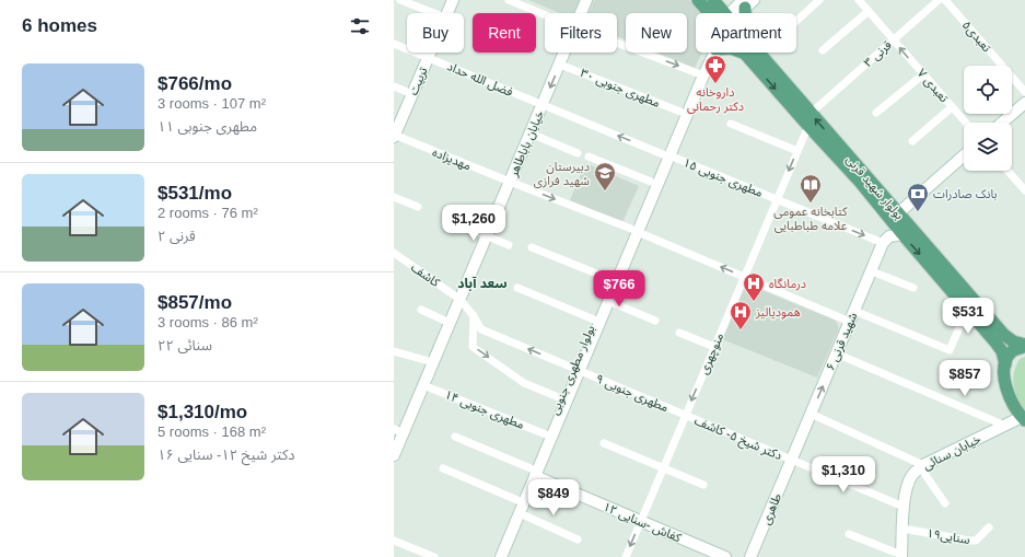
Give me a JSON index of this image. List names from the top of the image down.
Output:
{
  "streets": {
    "main road": ["بولوار شهید قرنی"],
    "street": [
      "تعبدی۵",
      "قرنی ۳",
      "فضل الله حداد",
      "تربیت",
      "تعبدی ۷",
      "مطهری جنوبی ۳۰",
      "خیابان باباطاهر",
      "مهدیزاده",
      "مطهری جنوبی ۱۵",
      "کاشف",
      "شهید قرنی ۶",
      "منوچهری",
      "بولوار مطهری جنوبی",
      "مطهری جنوبی ۹",
      "مطهری جنوبی ۱۴",
      "دکتر شیخ ۵- کاشف",
      "خیابان سنائی",
      "طاهری",
      "کفاش -سنایی ۱۲",
      "سنایی۱۹"
    ]
  },
  "crossings": [
    ["قرنی ۳", "تعبدی ۷"],
    ["فضل الله حداد", "تربیت"],
    ["فضل الله حداد", "خیابان باباطاهر"],
    ["فضل الله حداد", "مطهری جنوبی ۱۵"],
    ["فضل الله حداد", "بولوار مطهری جنوبی"],
    ["تربیت", "مهدیزاده"],
    ["مطهری جنوبی ۳۰", "خیابان باباطاهر"],
    ["مطهری جنوبی ۳۰", "بولوار مطهری جنوبی"],
    ["خیابان باباطاهر", "مهدیزاده"],
    ["خیابان باباطاهر", "کاشف"],
    ["خیابان باباطاهر", "مطهری جنوبی ۱۴"],
    ["مهدیزاده", "شهید قرنی ۶"],
    ["مهدیزاده", "منوچهری"],
    ["مهدیزاده", "بولوار مطهری جنوبی"],
    ["مطهری جنوبی ۱۵", "شهید قرنی ۶"],
    ["مطهری جنوبی ۱۵", "منوچهری"],
    ["مطهری جنوبی ۱۵", "بولوار مطهری جنوبی"],
    ["بولوار شهید قرنی", "منوچهری"],
    ["کاشف", "مطهری جنوبی ۹"],
    ["شهید قرنی ۶", "دکتر شیخ ۵- کاشف"],
    ["شهید قرنی ۶", "طاهری"],
    ["منوچهری", "مطهری جنوبی ۹"],
    ["منوچهری", "دکتر شیخ ۵- کاشف"],
    ["منوچهری", "کفاش -سنایی ۱۲"],
    ["بولوار مطهری جنوبی", "مطهری جنوبی ۹"],
    ["بولوار مطهری جنوبی", "مطهری جنوبی ۱۴"],
    ["بولوار مطهری جنوبی", "کفاش -سنایی ۱۲"],
    ["مطهری جنوبی ۹", "دکتر شیخ ۵- کاشف"],
    ["دکتر شیخ ۵- کاشف", "خیابان سنائی"],
    ["دکتر شیخ ۵- کاشف", "طاهری"],
    ["خیابان سنائی", "سنایی۱۹"]
  ],
  "one_way": ["مطهری جنوبی ۱۵", "منوچهری"],
  "districts": ["سعد آباد"],
  "places": {
    "pharmacy": ["داروخانه دکتر رحمانی"],
    "school or university": ["دبیرستان شهید فرازی"],
    "library": ["کتابخانه عمومی علامه طباطبایی"],
    "bank": ["بانک صادرات"],
    "hospital": ["درمانگاه", "همودیالیز"]
  },
  "page": {
    "heading": "6 homes",
    "chip": [
      "Buy",
      "Rent",
      "Filters",
      "New",
      "Apartment"
    ],
    "list": [
      {
        "name": "$766/mo",
        "note": "3 rooms · 107 m² · مطهری جنوبی ۱۱"
      },
      {
        "name": "$531/mo",
        "note": "2 rooms · 76 m² · قرنی ۲"
      },
      {
        "name": "$857/mo",
        "note": "3 rooms · 86 m² · سنائی ۲۲"
      },
      {
        "name": "$1,310/mo",
        "note": "5 rooms · 168 m² · دکتر شیخ ۱۲- سنایی ۱۶"
      }
    ],
    "price": [
      "$1,260",
      "$766",
      "$531",
      "$857",
      "$1,310",
      "$849"
    ]
  }
}
